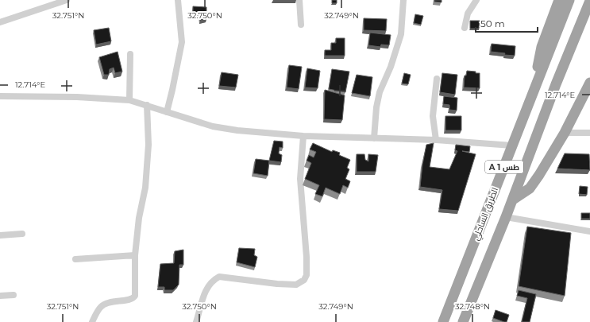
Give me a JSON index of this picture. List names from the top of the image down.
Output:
{
  "streets": {
    "highway": ["A 1 طس", "الطريق الساحلي"]
  },
  "scale_bar": "50 m",
  "coordinates": [
    "32.751°N",
    "32.750°N",
    "32.749°N",
    "12.714°E",
    "32.748°N"
  ]
}
